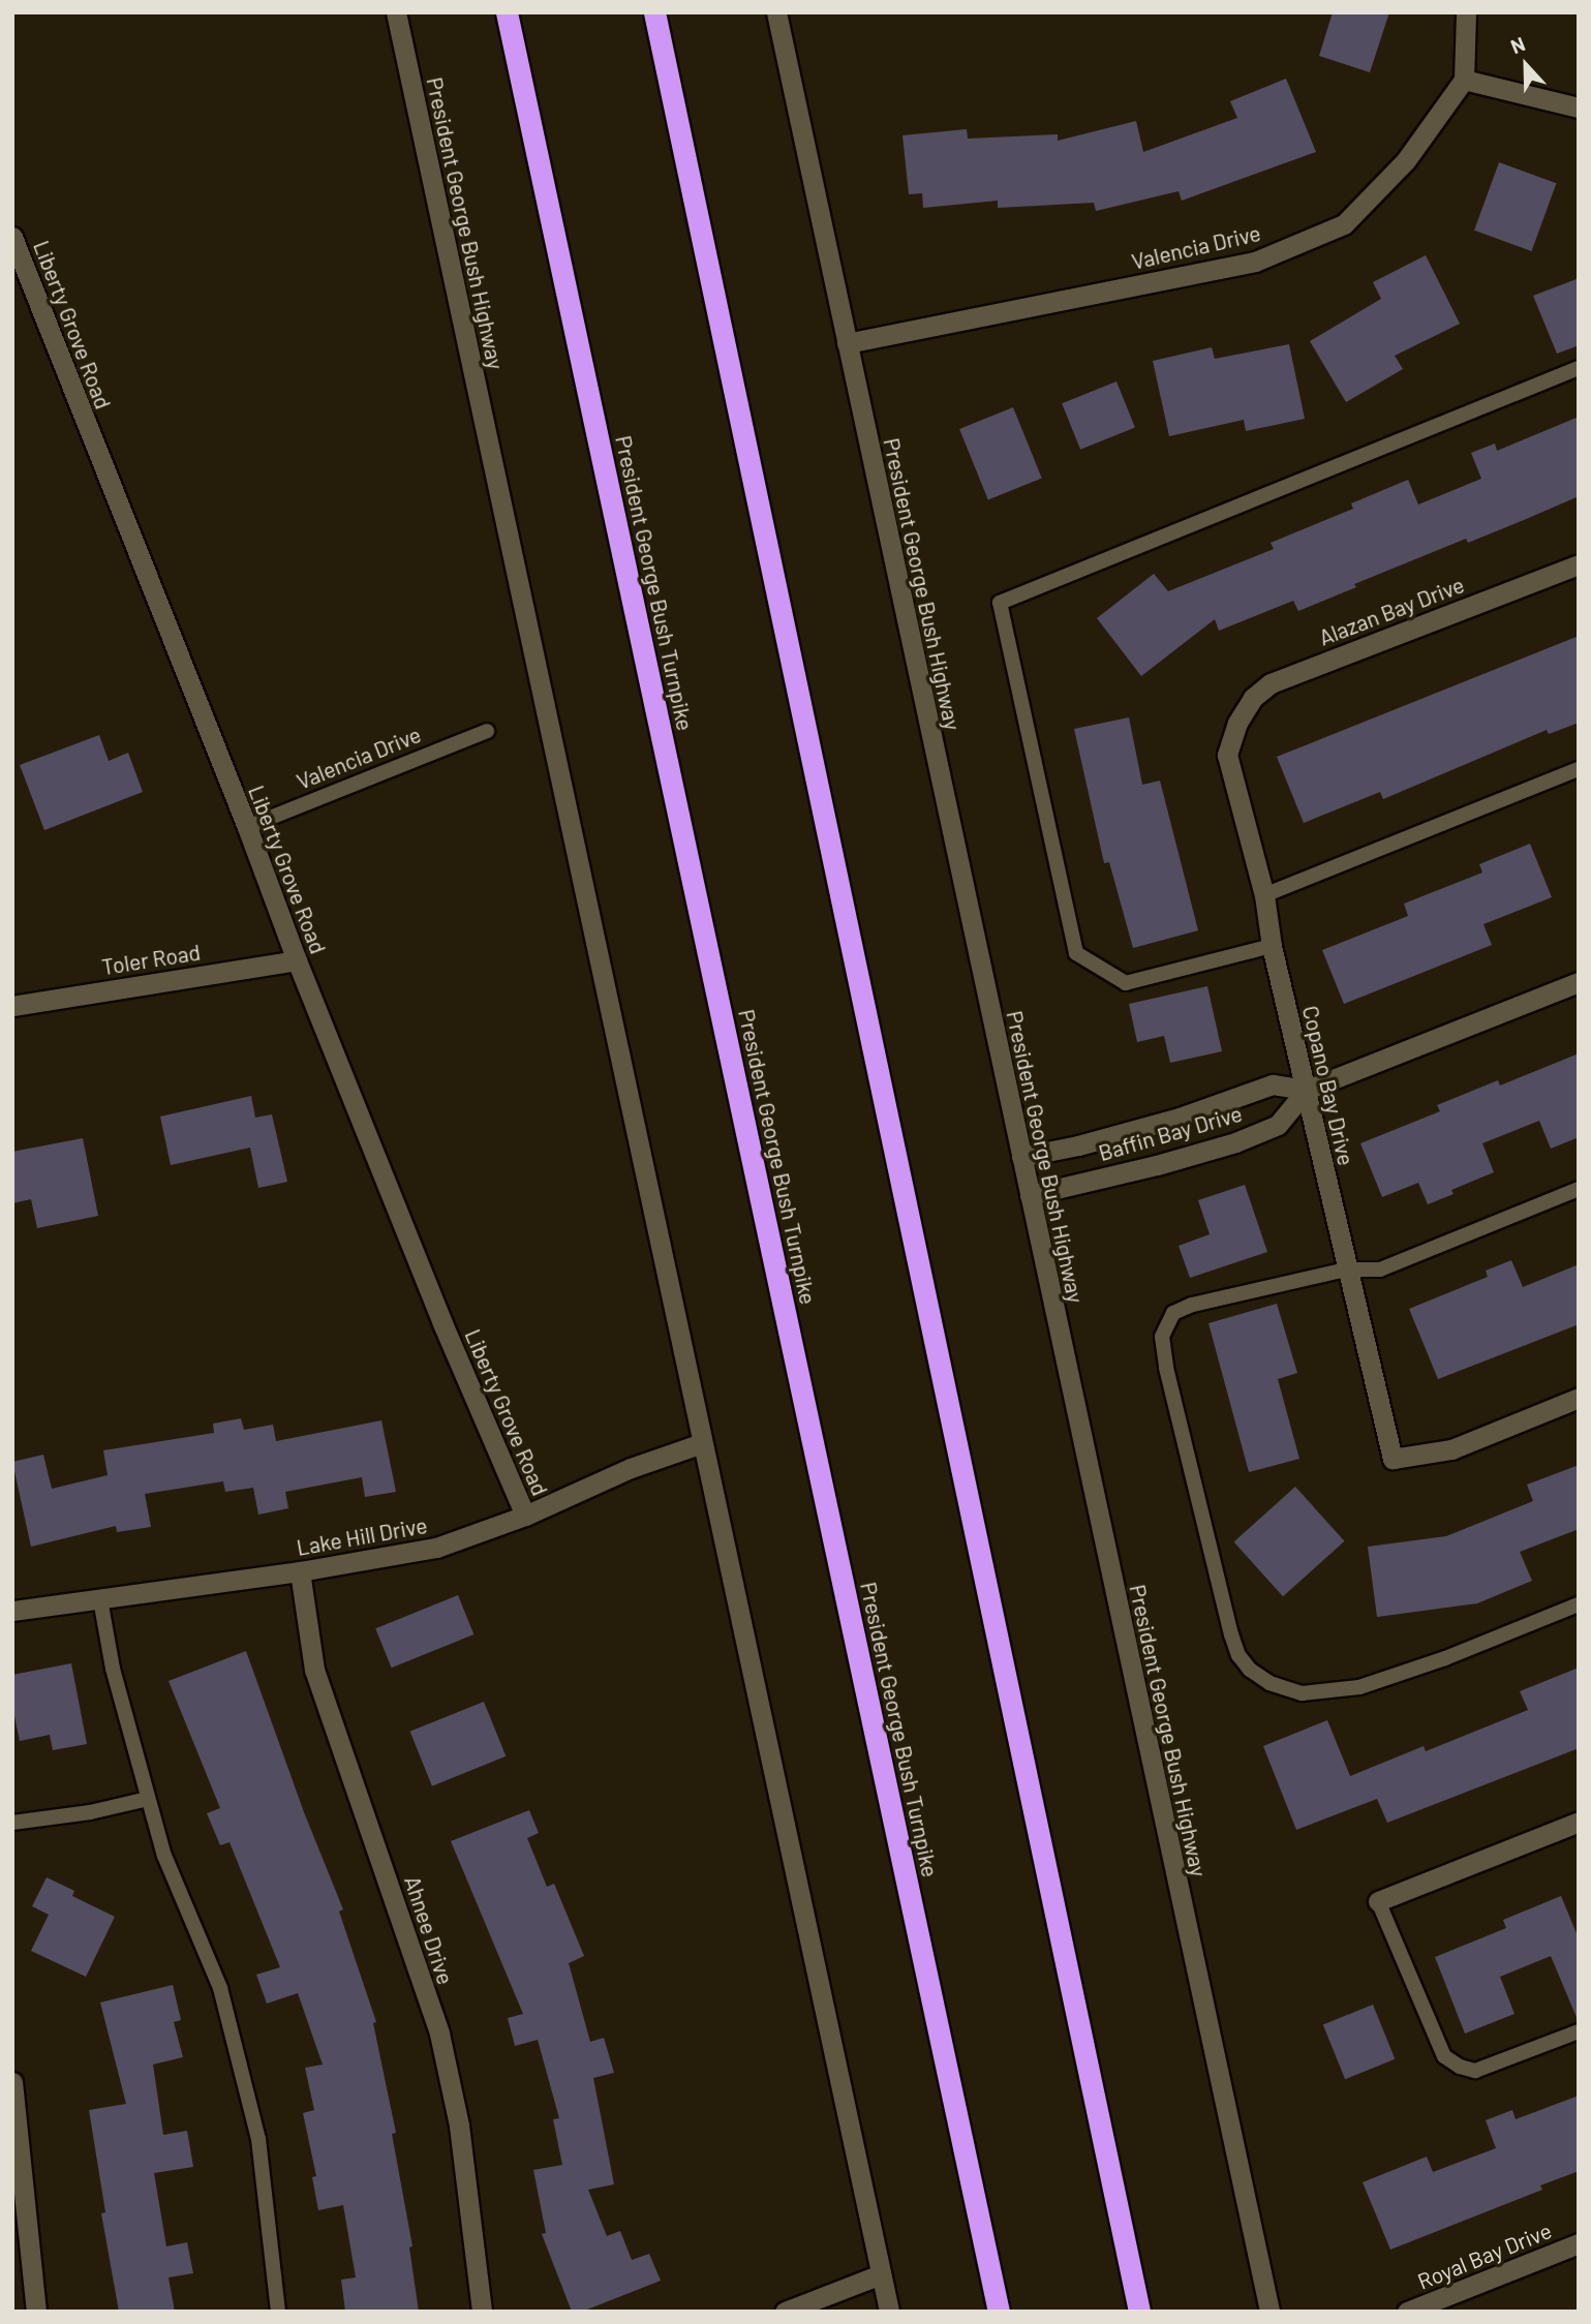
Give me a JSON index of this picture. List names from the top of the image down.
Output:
{
  "streets": {
    "highway": ["President George Bush Turnpike"],
    "street": [
      "President George Bush Highway",
      "Valencia Drive",
      "Liberty Grove Road",
      "Alazan Bay Drive",
      "Toler Road",
      "Copano Bay Drive",
      "Baffin Bay Drive",
      "Lake Hill Drive",
      "Ahnee Drive",
      "Royal Bay Drive"
    ]
  },
  "crossings": [
    ["President George Bush Highway", "Valencia Drive"],
    ["President George Bush Highway", "Baffin Bay Drive"],
    ["President George Bush Highway", "Lake Hill Drive"],
    ["Valencia Drive", "Liberty Grove Road"],
    ["Liberty Grove Road", "Toler Road"],
    ["Liberty Grove Road", "Lake Hill Drive"],
    ["Alazan Bay Drive", "Copano Bay Drive"],
    ["Copano Bay Drive", "Baffin Bay Drive"],
    ["Lake Hill Drive", "Ahnee Drive"]
  ],
  "north": "top"
}
